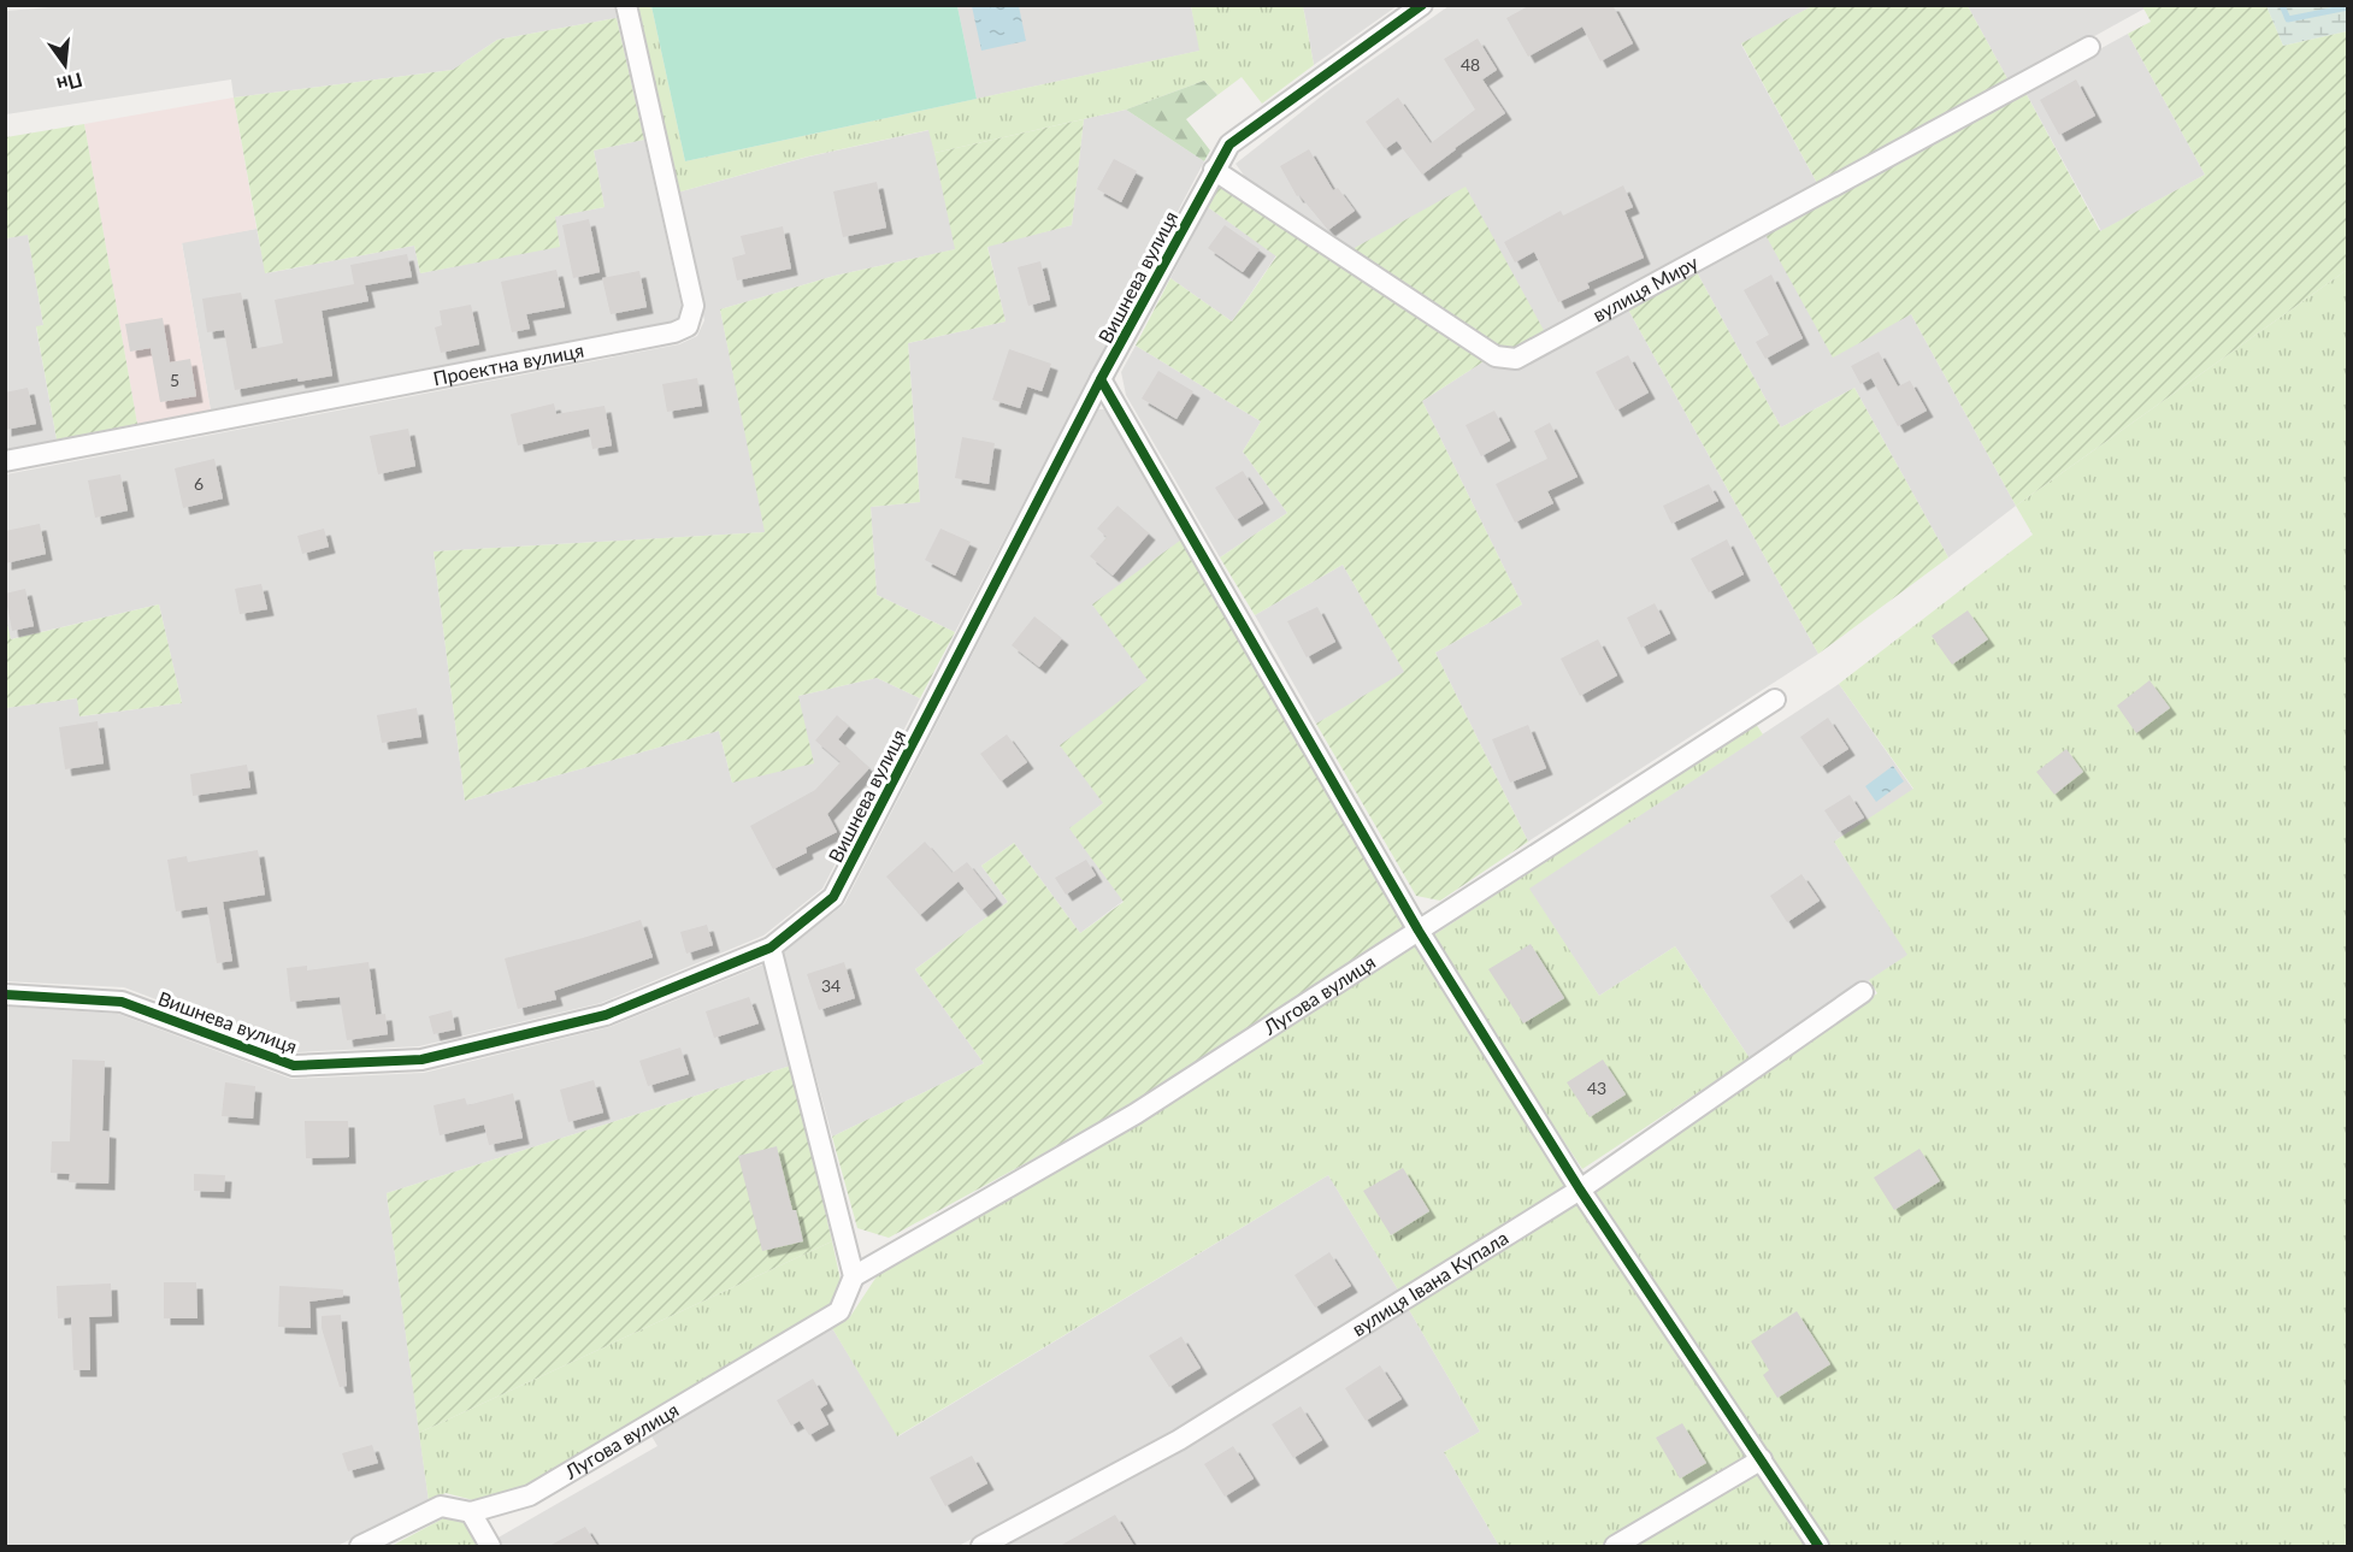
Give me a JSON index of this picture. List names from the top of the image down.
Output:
{
  "streets": {
    "street": [
      "Вишнева вулиця",
      "вулиця Миру",
      "Проектна вулиця",
      "Лугова вулиця",
      "вулиця Івана Купала"
    ]
  },
  "crossings": [
    ["Вишнева вулиця", "вулиця Миру"]
  ],
  "house_numbers": [
    "48",
    "5",
    "6",
    "34",
    "43"
  ],
  "north": "bottom"
}
